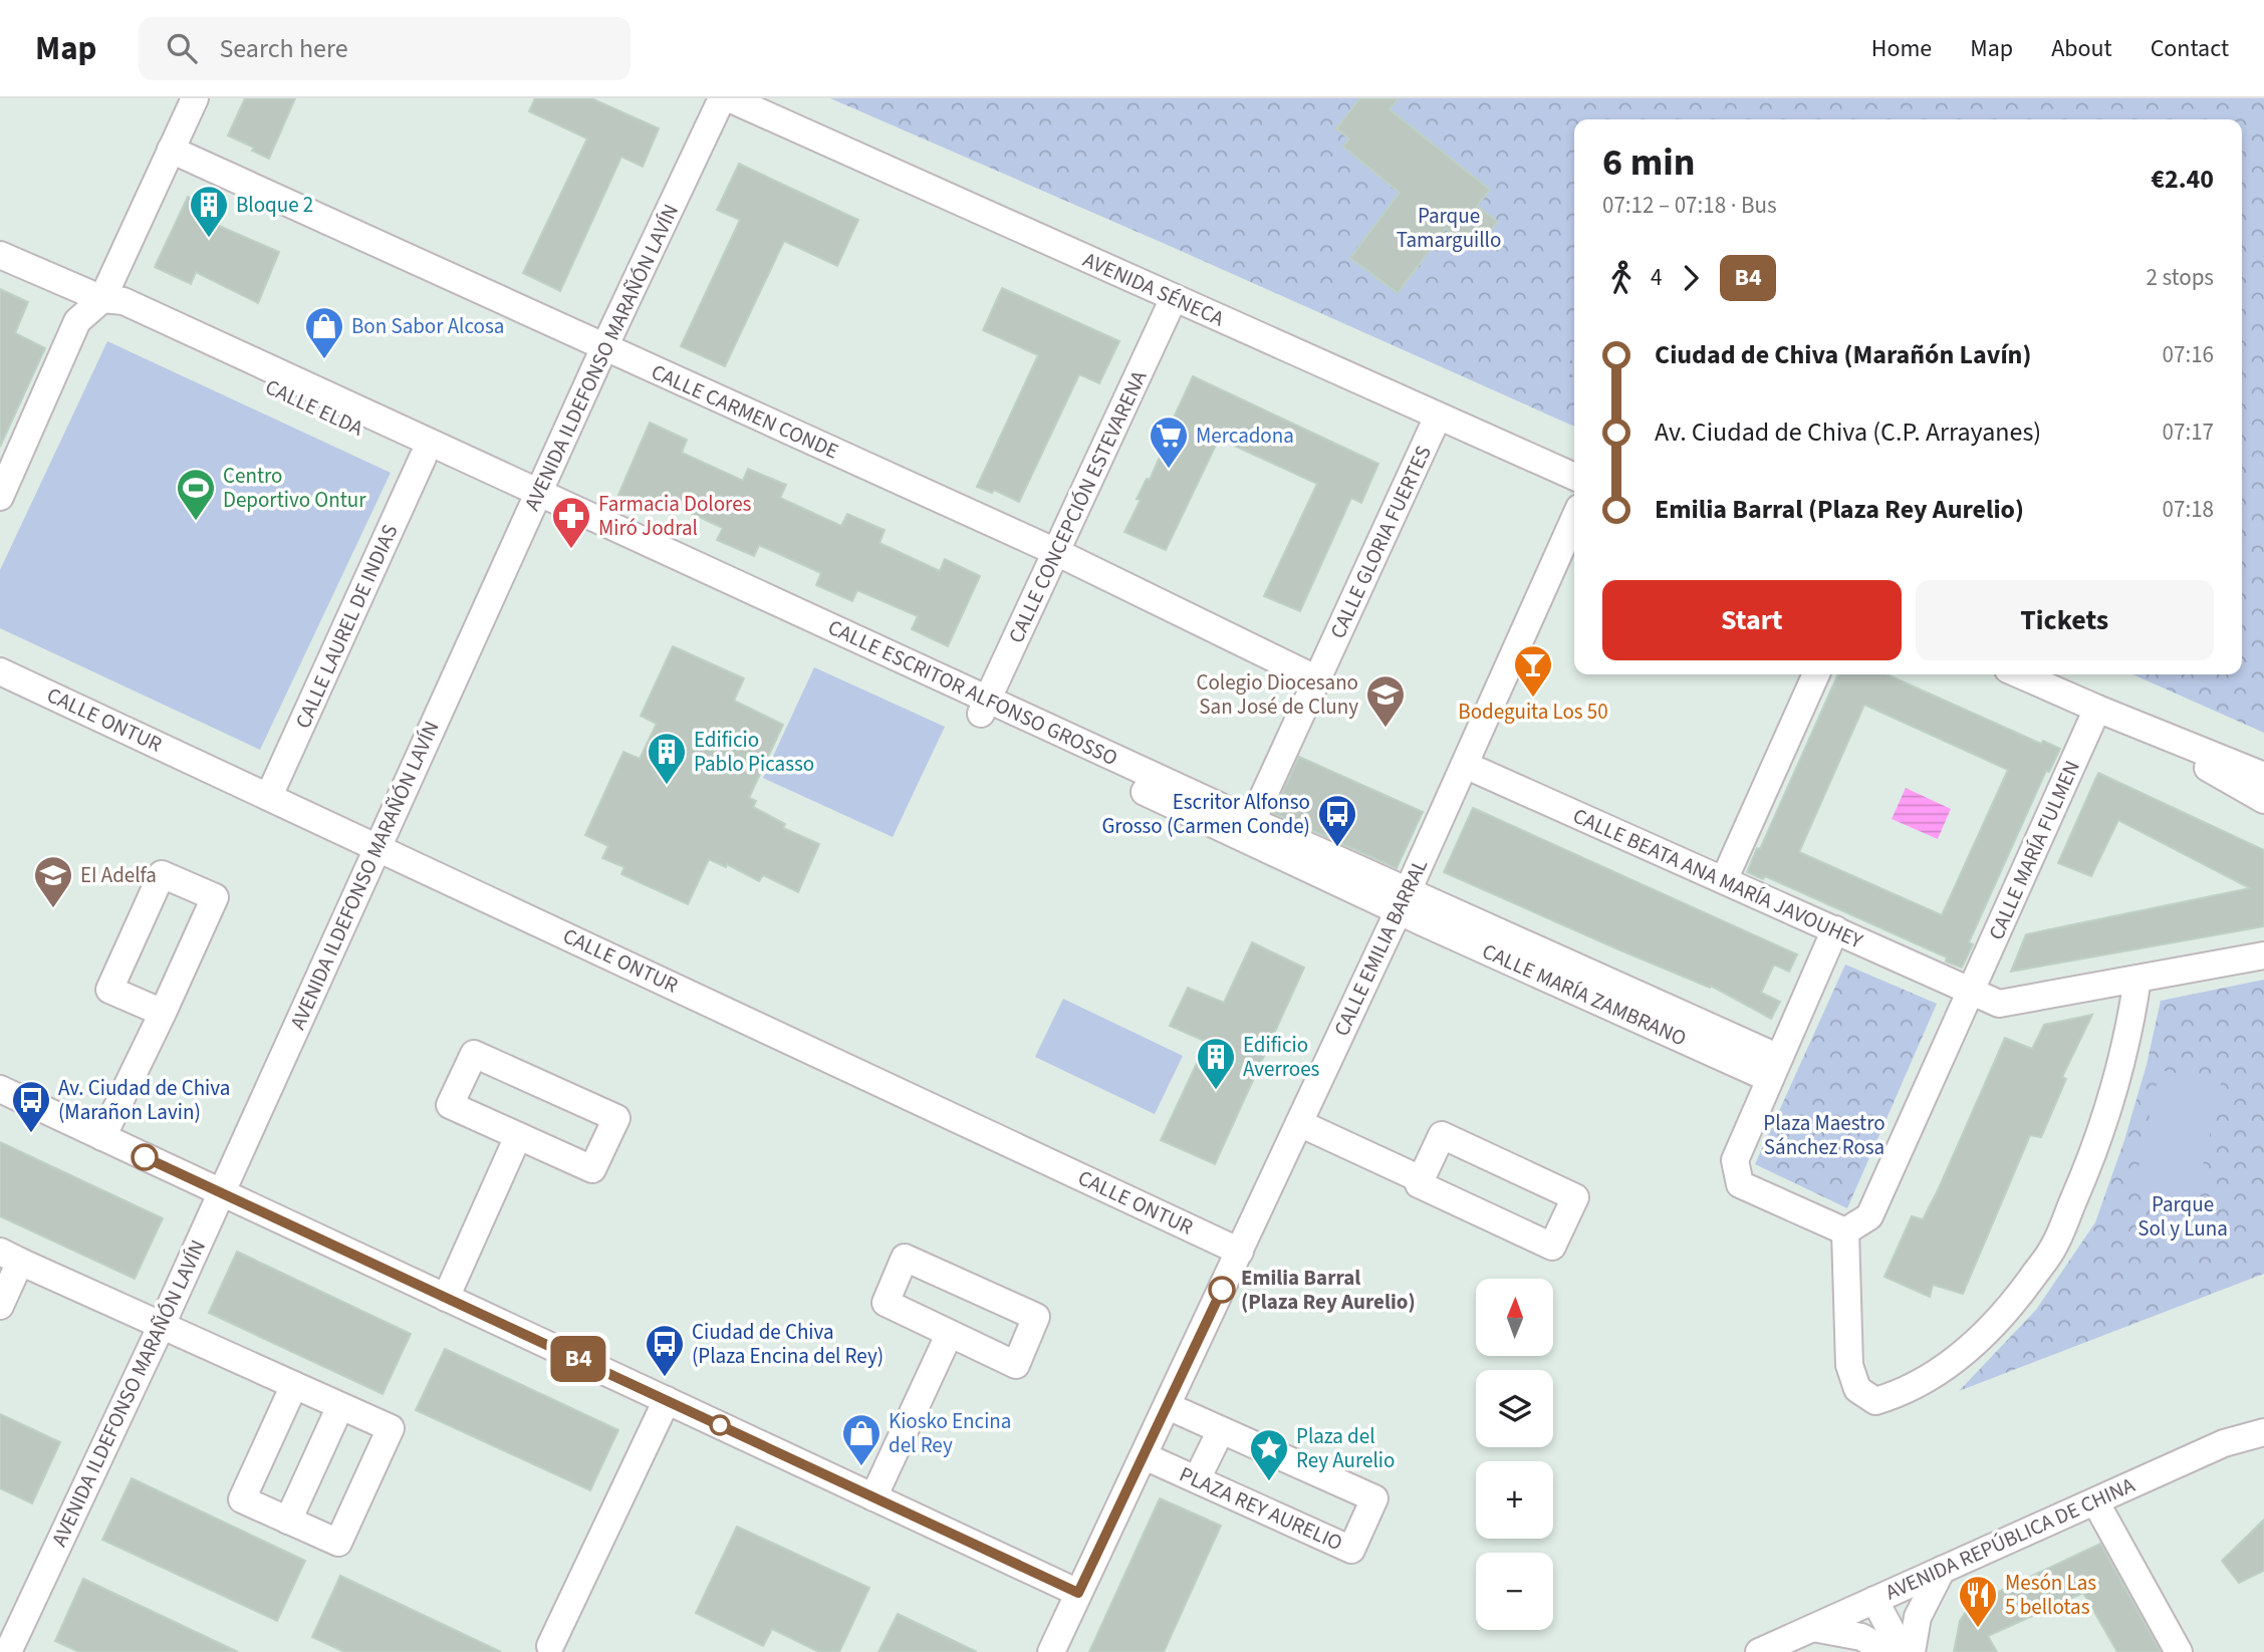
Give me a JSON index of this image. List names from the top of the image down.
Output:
{
  "streets": {
    "street": [
      "AVENIDA SÉNECA",
      "AVENIDA ILDEFONSO MARAÑÓN LAVÍN",
      "CALLE ELDA",
      "CALLE CARMEN CONDE",
      "CALLE CONCEPCIÓN ESTEVARENA",
      "CALLE GLORIA FUERTES",
      "CALLE LAUREL DE INDIAS",
      "CALLE ESCRITOR ALFONSO GROSSO",
      "CALLE ONTUR",
      "CALLE MARÍA FULMEN",
      "CALLE BEATA ANA MARÍA JAVOUHEY",
      "CALLE EMILIA BARRAL",
      "CALLE MARÍA ZAMBRANO",
      "PLAZA REY AURELIO",
      "AVENIDA REPÚBLICA DE CHINA"
    ]
  },
  "crossings": [
    ["AVENIDA SÉNECA", "CALLE CONCEPCIÓN ESTEVARENA"],
    ["AVENIDA SÉNECA", "CALLE GLORIA FUERTES"],
    ["AVENIDA ILDEFONSO MARAÑÓN LAVÍN", "CALLE ELDA"],
    ["AVENIDA ILDEFONSO MARAÑÓN LAVÍN", "CALLE CARMEN CONDE"],
    ["AVENIDA ILDEFONSO MARAÑÓN LAVÍN", "CALLE ESCRITOR ALFONSO GROSSO"],
    ["AVENIDA ILDEFONSO MARAÑÓN LAVÍN", "CALLE ONTUR"],
    ["CALLE ELDA", "CALLE LAUREL DE INDIAS"],
    ["CALLE ELDA", "CALLE ESCRITOR ALFONSO GROSSO"],
    ["CALLE CARMEN CONDE", "CALLE CONCEPCIÓN ESTEVARENA"],
    ["CALLE CARMEN CONDE", "CALLE GLORIA FUERTES"],
    ["CALLE CONCEPCIÓN ESTEVARENA", "CALLE ESCRITOR ALFONSO GROSSO"],
    ["CALLE GLORIA FUERTES", "CALLE ESCRITOR ALFONSO GROSSO"],
    ["CALLE LAUREL DE INDIAS", "CALLE ONTUR"],
    ["CALLE ESCRITOR ALFONSO GROSSO", "CALLE EMILIA BARRAL"],
    ["CALLE ESCRITOR ALFONSO GROSSO", "CALLE MARÍA ZAMBRANO"],
    ["CALLE ONTUR", "CALLE EMILIA BARRAL"],
    ["CALLE MARÍA FULMEN", "CALLE BEATA ANA MARÍA JAVOUHEY"],
    ["CALLE BEATA ANA MARÍA JAVOUHEY", "CALLE EMILIA BARRAL"],
    ["CALLE EMILIA BARRAL", "CALLE MARÍA ZAMBRANO"],
    ["CALLE EMILIA BARRAL", "PLAZA REY AURELIO"]
  ],
  "parks": ["Parque Tamarguillo", "Plaza Maestro Sánchez Rosa", "Parque Sol y Luna"],
  "places": {
    "building": ["Bloque 2", "Edificio Pablo Picasso", "Edificio Averroes"],
    "shop": ["Bon Sabor Alcosa", "Kiosko Encina del Rey"],
    "supermarket": ["Mercadona"],
    "sports": ["Centro Deportivo Ontur"],
    "pharmacy": ["Farmacia Dolores Miró Jodral"],
    "bar": ["Bodeguita Los 50"],
    "school or university": ["Colegio Diocesano San José de Cluny", "EI Adelfa"],
    "bus stop": ["Escritor Alfonso Grosso (Carmen Conde)", "Av. Ciudad de Chiva (Marañon Lavin)", "Ciudad de Chiva (Plaza Encina del Rey)"],
    "other": ["Emilia Barral (Plaza Rey Aurelio)"],
    "place": ["Plaza del Rey Aurelio"],
    "restaurant": ["Mesón Las 5 bellotas"]
  },
  "lines": ["bus line B4"],
  "north": "top",
  "page": {
    "header": "Map",
    "search": "Search here",
    "nav": [
      "Home",
      "Map",
      "About",
      "Contact"
    ],
    "on_map": "B4",
    "heading": ["6 min", "07:12 – 07:18 · Bus", "€2.40"],
    "legs": ["4", "B4", "2 stops"],
    "list": [
      {
        "name": "Ciudad de Chiva (Marañón Lavín)",
        "value": "07:16"
      },
      {
        "name": "Av. Ciudad de Chiva (C.P. Arrayanes)",
        "value": "07:17"
      },
      {
        "name": "Emilia Barral (Plaza Rey Aurelio)",
        "value": "07:18"
      }
    ],
    "buttons": ["Start", "Tickets"],
    "map_buttons": ["+", "−"]
  }
}
